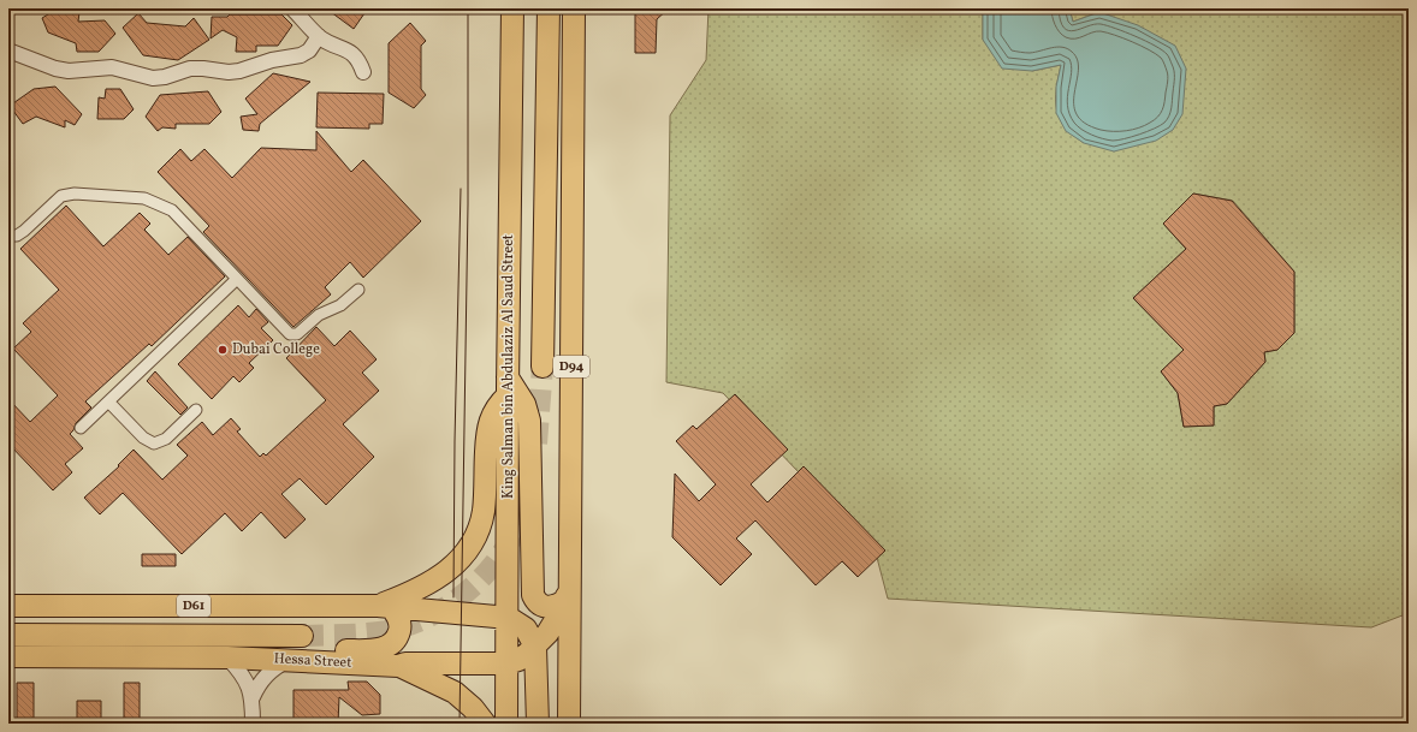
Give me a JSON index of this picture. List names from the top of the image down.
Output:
{
  "streets": {
    "main road": [
      "King Salman bin Abdulaziz Al Saud Street",
      "D94",
      "D61",
      "Hessa Street"
    ]
  },
  "crossings": [
    ["King Salman bin Abdulaziz Al Saud Street", "Hessa Street"],
    ["D94", "Hessa Street"]
  ],
  "places": ["Dubai College"]
}
